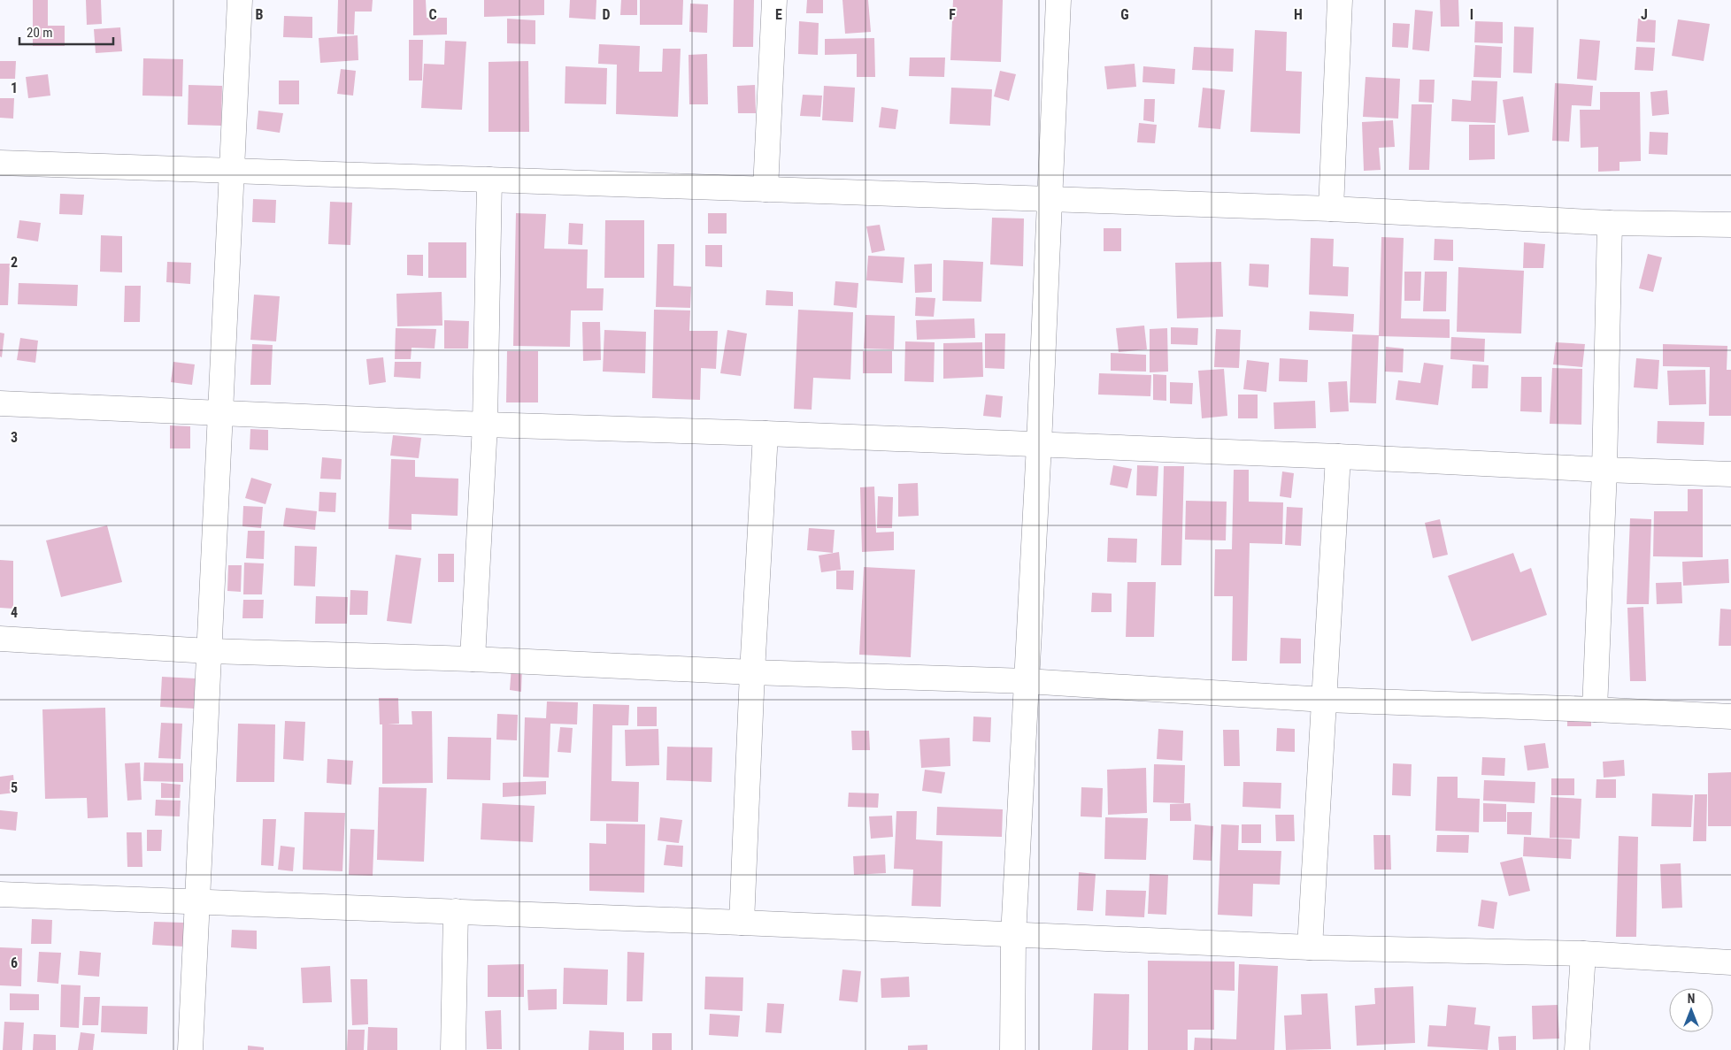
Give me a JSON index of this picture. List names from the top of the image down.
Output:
{
  "scale_bar": "20 m",
  "north": "top",
  "grid": {
    "columns": [
      "B",
      "C",
      "D",
      "E",
      "F",
      "G",
      "H",
      "I",
      "J"
    ],
    "rows": [
      "1",
      "2",
      "3",
      "4",
      "5",
      "6"
    ]
  }
}
